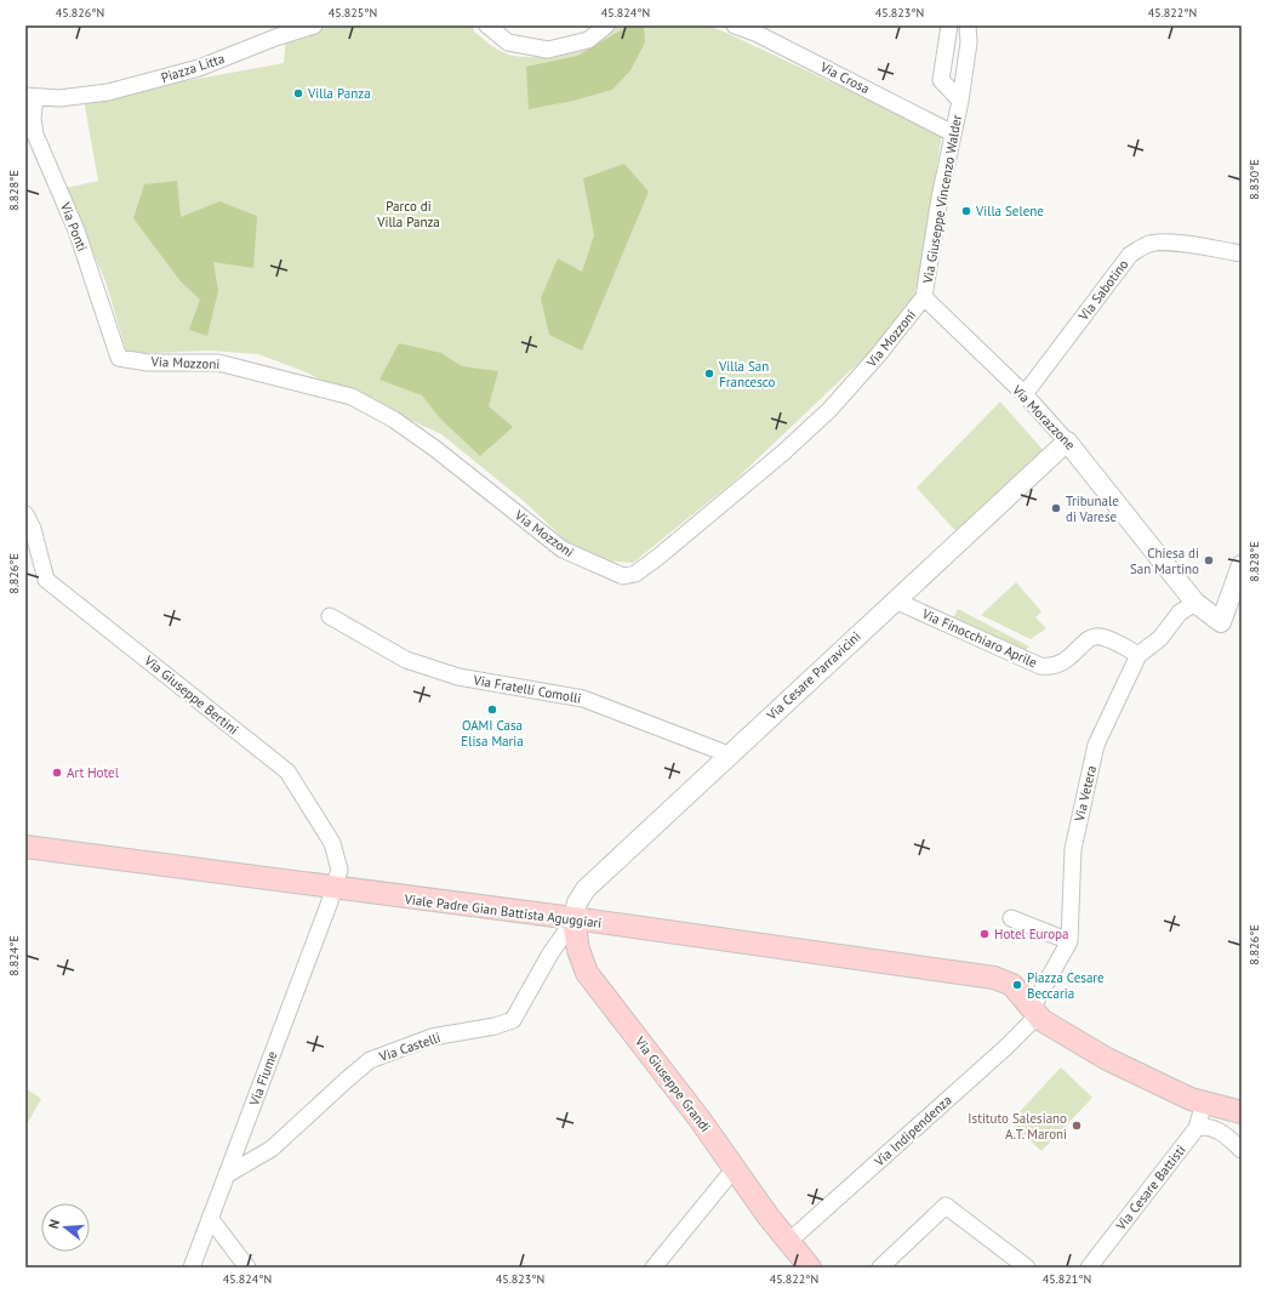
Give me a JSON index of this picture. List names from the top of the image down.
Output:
{
  "streets": {
    "main road": ["Viale Padre Gian Battista Aguggiari", "Via Giuseppe Grandi"],
    "street": [
      "Piazza Litta",
      "Via Crosa",
      "Via Giuseppe Vincenzo Walder",
      "Via Ponti",
      "Via Sabotino",
      "Via Mozzoni",
      "Via Morazzone",
      "Via Finocchiaro Aprile",
      "Via Cesare Parravicini",
      "Via Fratelli Comolli",
      "Via Giuseppe Bertini",
      "Via Vetera",
      "Via Castelli",
      "Via Fiume",
      "Via Indipendenza",
      "Via Cesare Battisti"
    ]
  },
  "crossings": [
    ["Piazza Litta", "Via Ponti"],
    ["Via Crosa", "Via Giuseppe Vincenzo Walder"],
    ["Via Giuseppe Vincenzo Walder", "Via Mozzoni"],
    ["Via Giuseppe Vincenzo Walder", "Via Morazzone"],
    ["Via Ponti", "Via Mozzoni"],
    ["Via Sabotino", "Via Morazzone"],
    ["Via Mozzoni", "Via Morazzone"],
    ["Via Morazzone", "Via Cesare Parravicini"],
    ["Via Finocchiaro Aprile", "Via Cesare Parravicini"],
    ["Via Finocchiaro Aprile", "Via Vetera"],
    ["Via Cesare Parravicini", "Via Fratelli Comolli"],
    ["Via Cesare Parravicini", "Viale Padre Gian Battista Aguggiari"],
    ["Via Cesare Parravicini", "Via Castelli"],
    ["Via Cesare Parravicini", "Via Giuseppe Grandi"],
    ["Via Giuseppe Bertini", "Viale Padre Gian Battista Aguggiari"],
    ["Via Giuseppe Bertini", "Via Fiume"],
    ["Viale Padre Gian Battista Aguggiari", "Via Castelli"],
    ["Viale Padre Gian Battista Aguggiari", "Via Fiume"],
    ["Viale Padre Gian Battista Aguggiari", "Via Giuseppe Grandi"],
    ["Viale Padre Gian Battista Aguggiari", "Via Indipendenza"],
    ["Via Castelli", "Via Fiume"],
    ["Via Castelli", "Via Giuseppe Grandi"],
    ["Via Giuseppe Grandi", "Via Indipendenza"]
  ],
  "parks": ["Parco di Villa Panza"],
  "places": [
    "Villa Panza",
    "Villa Selene",
    "Villa San Francesco",
    "Tribunale di Varese",
    "Chiesa di San Martino",
    "OAMI Casa Elisa Maria",
    "Art Hotel",
    "Hotel Europa",
    "Piazza Cesare Beccaria",
    "Istituto Salesiano A.T. Maroni"
  ],
  "north": "left",
  "coordinates": [
    "45.826°N",
    "45.825°N",
    "45.824°N",
    "45.823°N",
    "45.822°N",
    "8.830°E",
    "8.828°E",
    "8.826°E",
    "8.824°E",
    "45.821°N"
  ]
}
